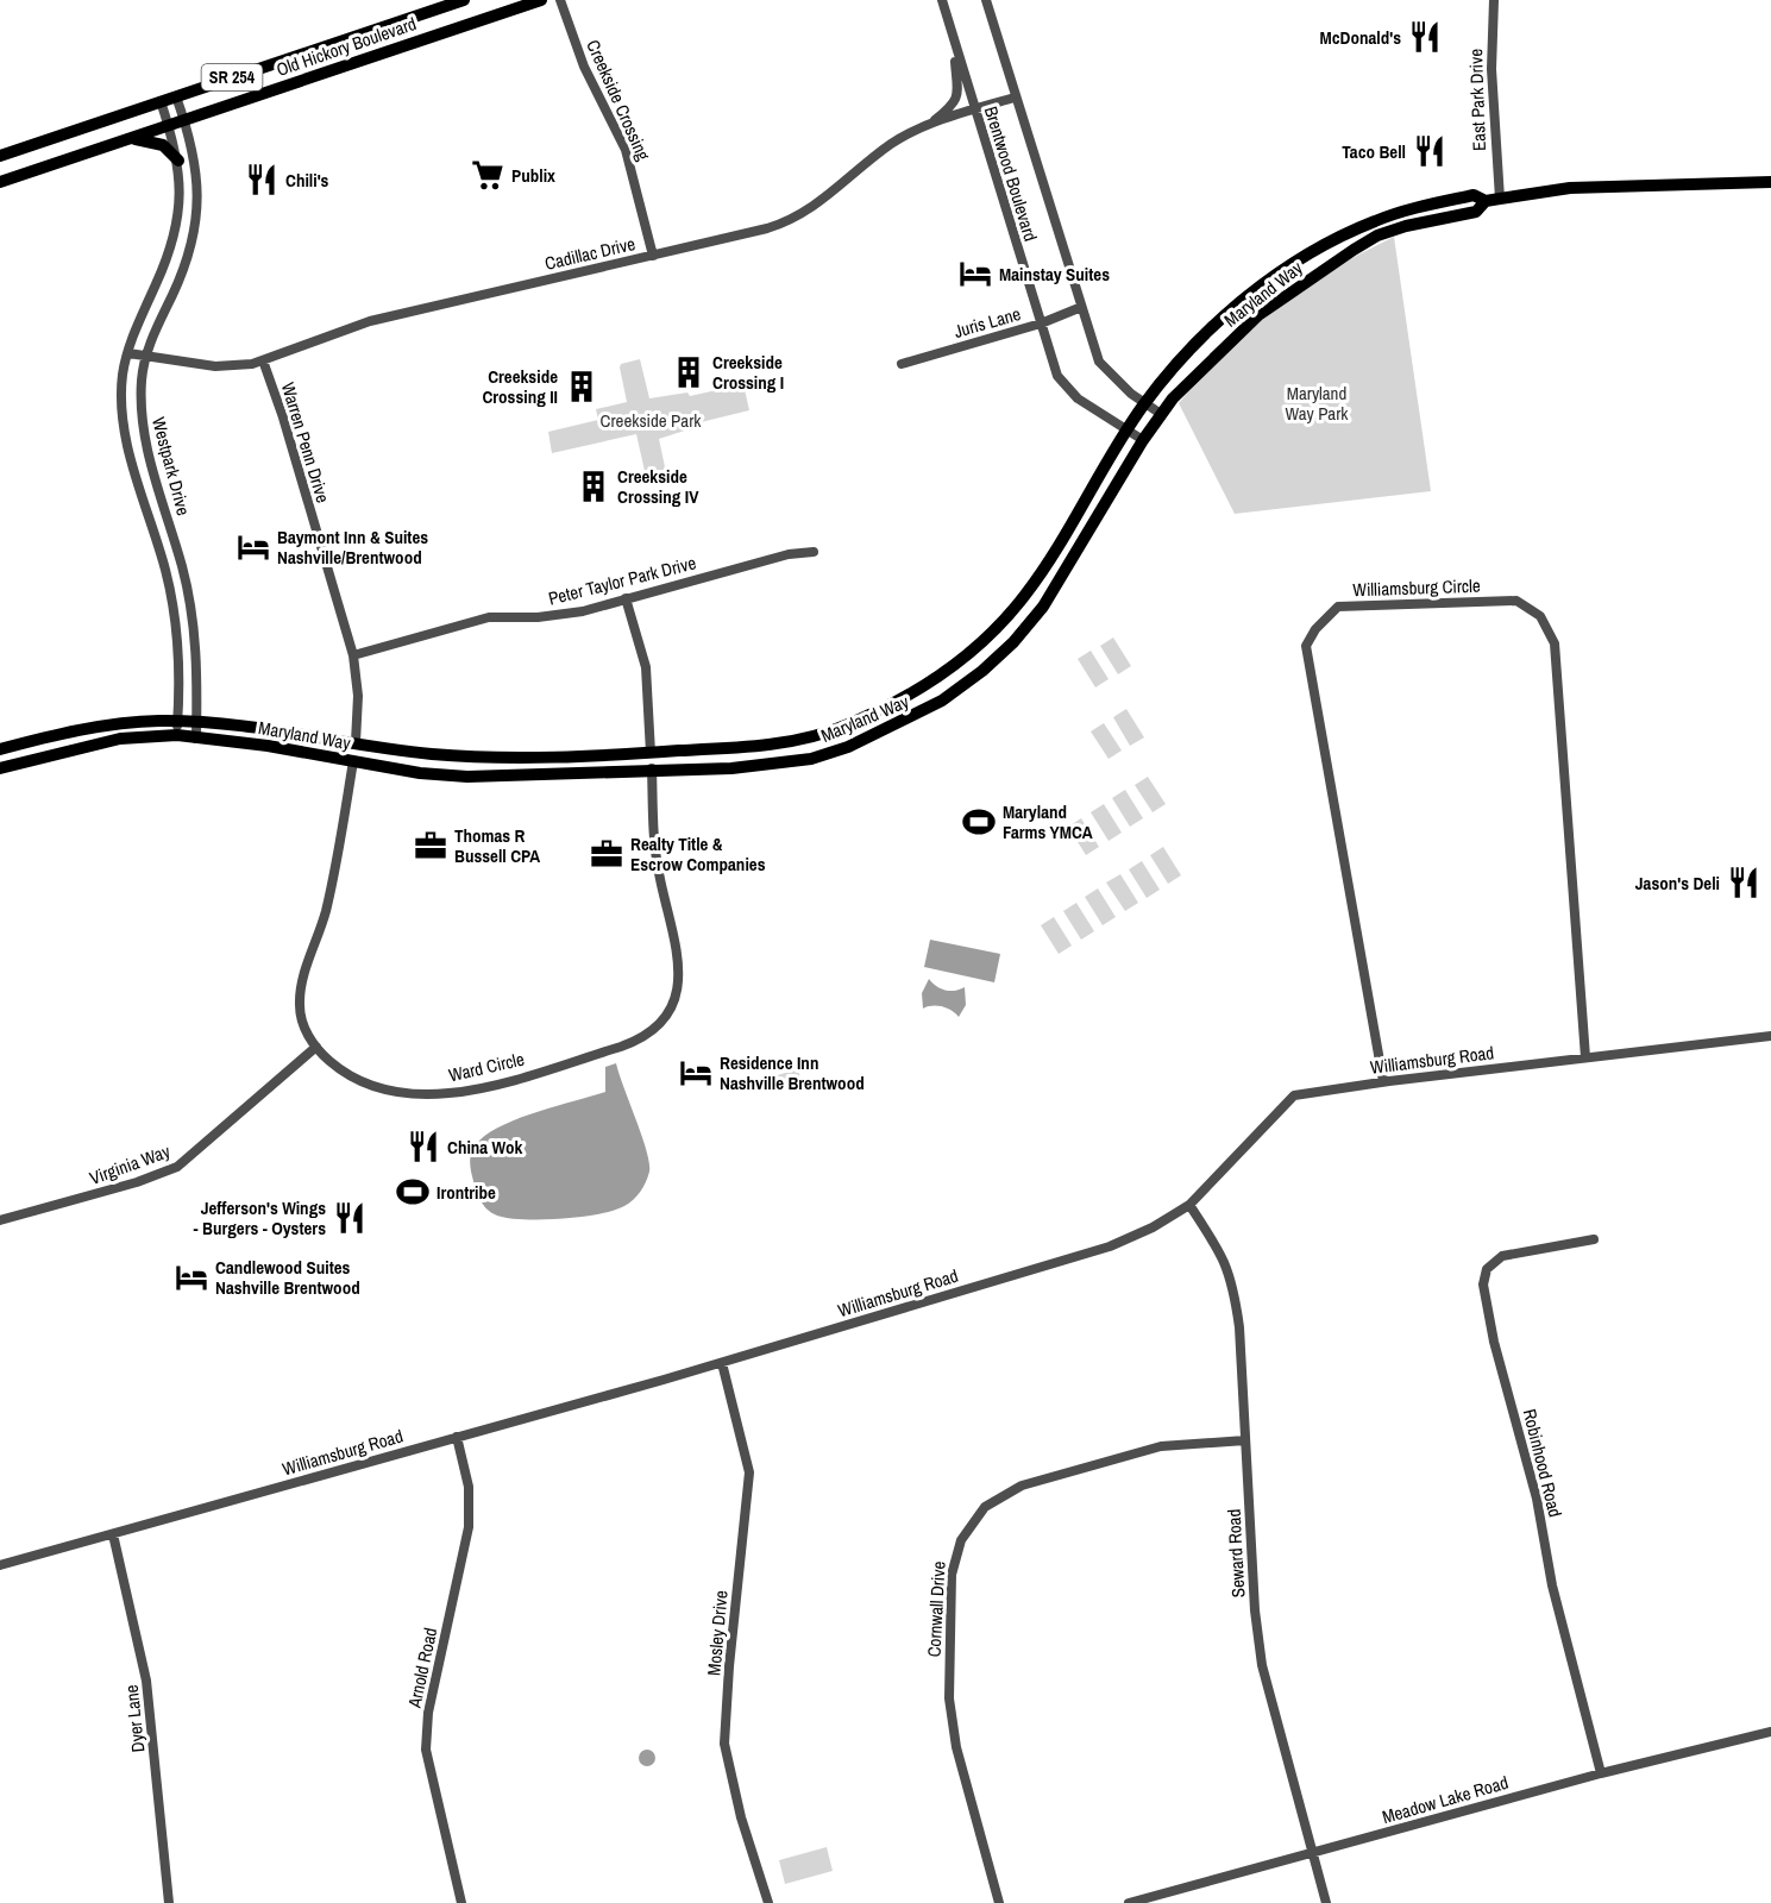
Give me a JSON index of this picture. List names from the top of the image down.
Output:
{
  "streets": {
    "main road": ["Old Hickory Boulevard", "SR 254", "Maryland Way"],
    "street": [
      "Creekside Crossing",
      "East Park Drive",
      "Brentwood Boulevard",
      "Cadillac Drive",
      "Juris Lane",
      "Warren Penn Drive",
      "Westpark Drive",
      "Peter Taylor Park Drive",
      "Williamsburg Circle",
      "Williamsburg Road",
      "Ward Circle",
      "Virginia Way",
      "Robinhood Road",
      "Seward Road",
      "Cornwall Drive",
      "Mosley Drive",
      "Arnold Road",
      "Dyer Lane",
      "Meadow Lake Road"
    ]
  },
  "crossings": [
    ["Old Hickory Boulevard", "Westpark Drive"],
    ["Creekside Crossing", "Cadillac Drive"],
    ["East Park Drive", "Maryland Way"],
    ["Brentwood Boulevard", "Cadillac Drive"],
    ["Brentwood Boulevard", "Maryland Way"],
    ["Brentwood Boulevard", "Juris Lane"],
    ["Cadillac Drive", "Warren Penn Drive"],
    ["Cadillac Drive", "Westpark Drive"],
    ["Maryland Way", "Warren Penn Drive"],
    ["Maryland Way", "Westpark Drive"],
    ["Maryland Way", "Ward Circle"],
    ["Warren Penn Drive", "Peter Taylor Park Drive"],
    ["Williamsburg Circle", "Williamsburg Road"],
    ["Williamsburg Road", "Seward Road"],
    ["Williamsburg Road", "Mosley Drive"],
    ["Williamsburg Road", "Arnold Road"],
    ["Williamsburg Road", "Dyer Lane"],
    ["Ward Circle", "Virginia Way"],
    ["Robinhood Road", "Meadow Lake Road"],
    ["Seward Road", "Cornwall Drive"],
    ["Seward Road", "Meadow Lake Road"]
  ],
  "parks": ["Maryland Way Park", "Creekside Park"],
  "places": {
    "restaurant": [
      "McDonald's",
      "Taco Bell",
      "Chili's",
      "Jason's Deli",
      "China Wok",
      "Jefferson's Wings - Burgers - Oysters"
    ],
    "supermarket": ["Publix"],
    "hotel": [
      "Mainstay Suites",
      "Baymont Inn & Suites Nashville/Brentwood",
      "Residence Inn Nashville Brentwood",
      "Candlewood Suites Nashville Brentwood"
    ],
    "building": ["Creekside Crossing I", "Creekside Crossing II", "Creekside Crossing IV"],
    "sports": ["Maryland Farms YMCA", "Irontribe"],
    "office": ["Thomas R Bussell CPA", "Realty Title & Escrow Companies"]
  }
}
